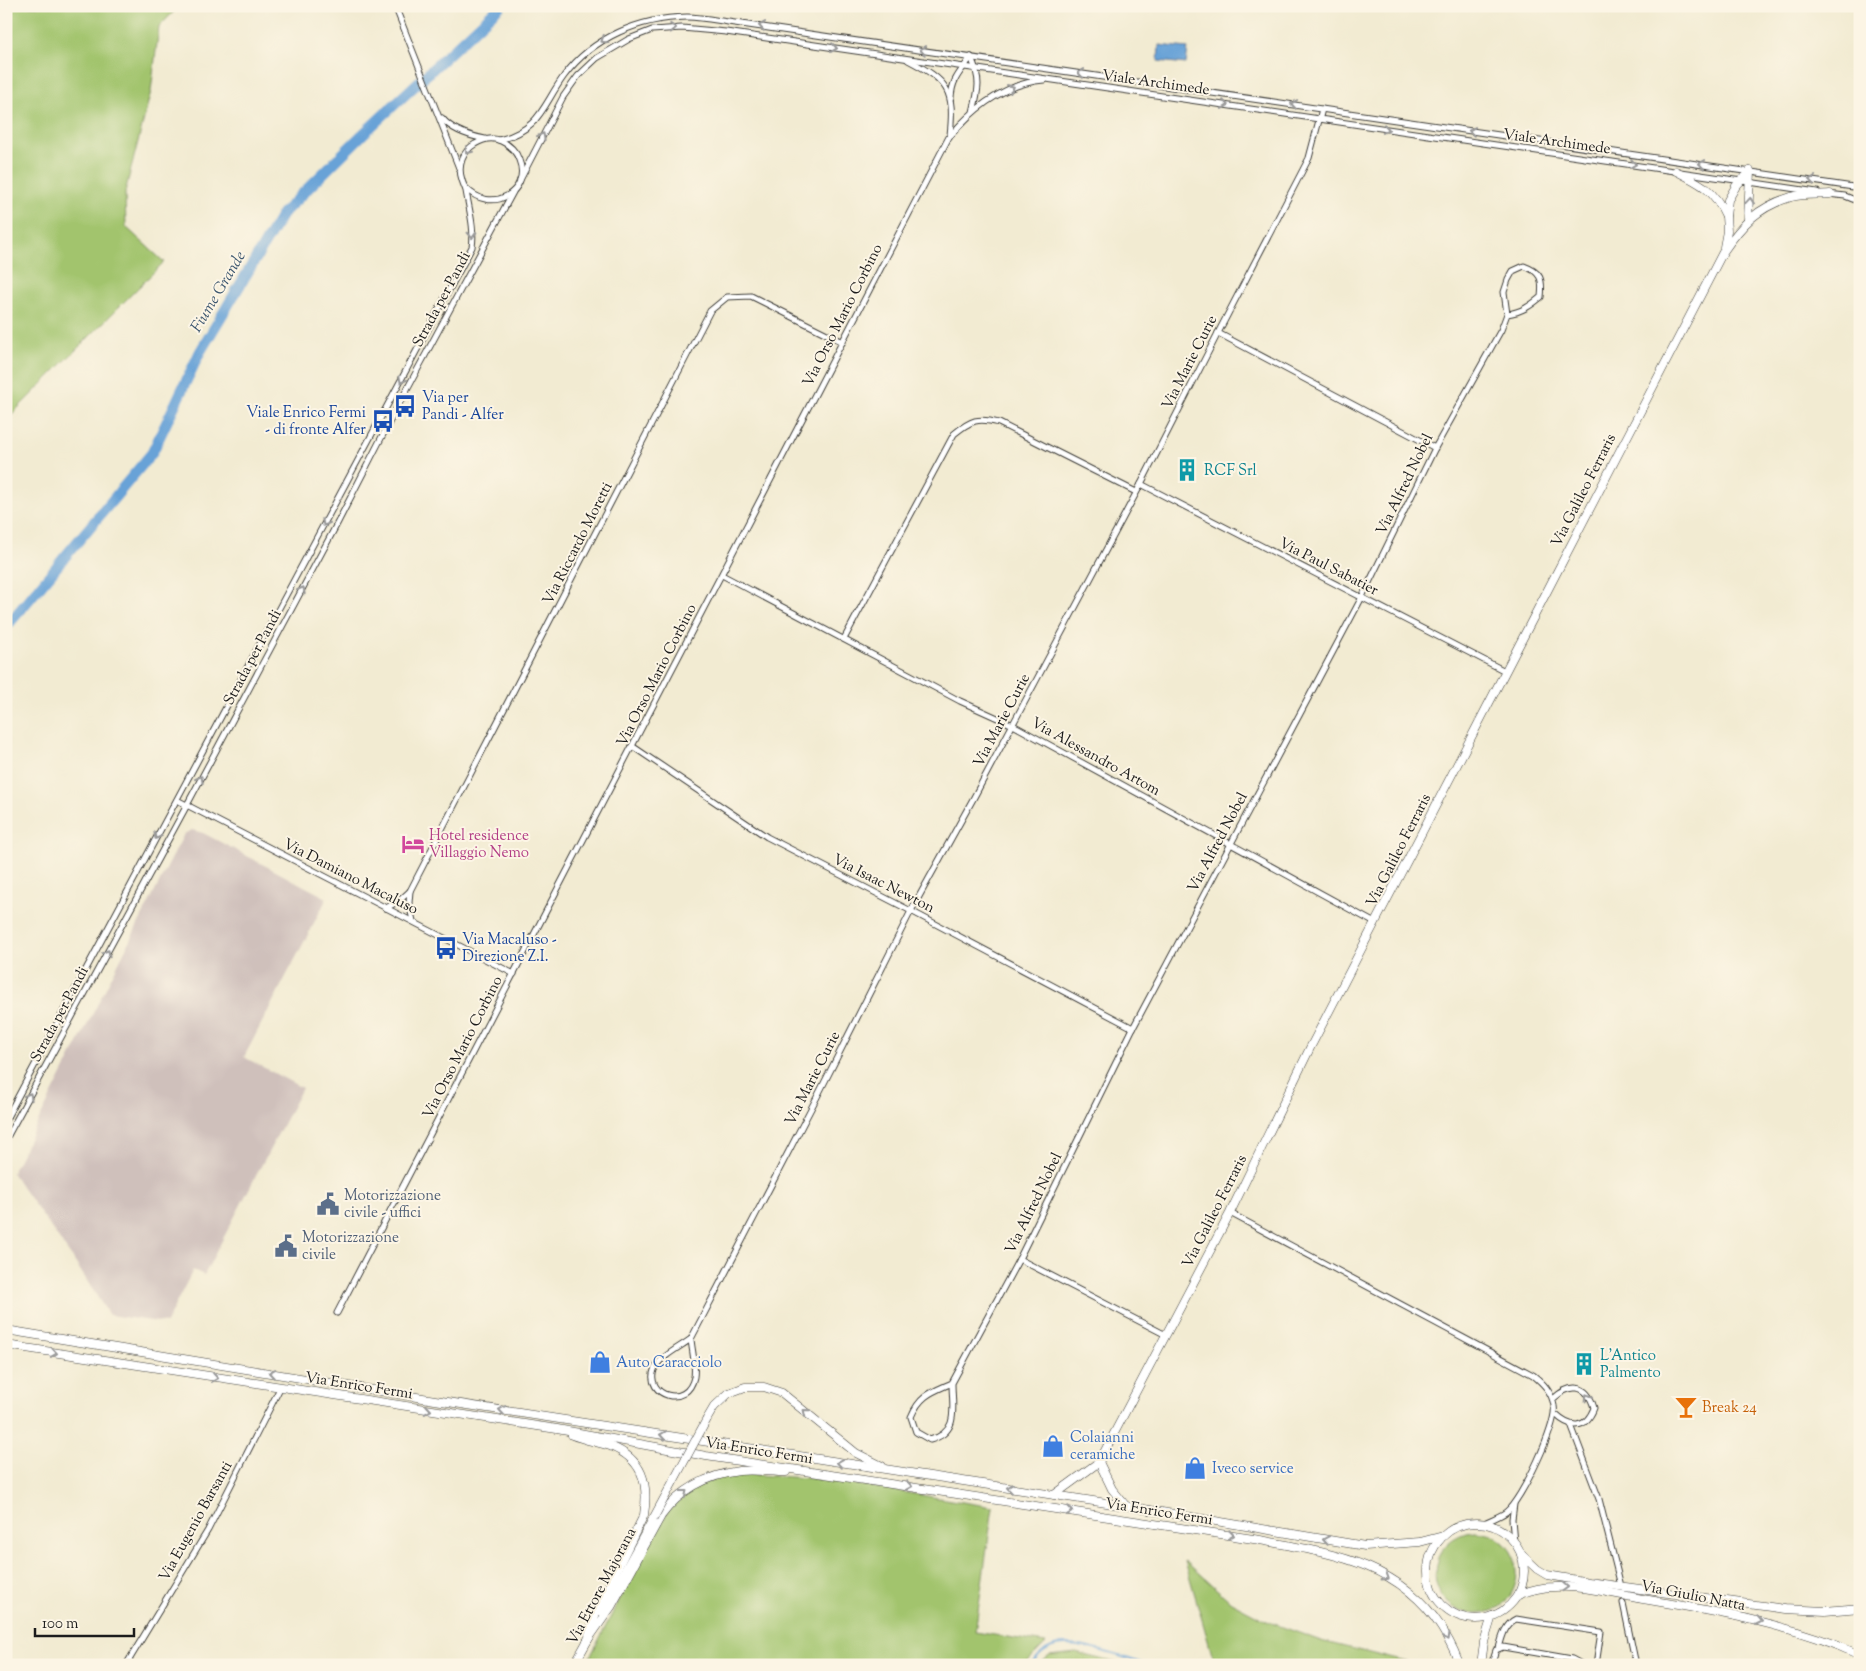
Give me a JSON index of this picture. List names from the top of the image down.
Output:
{
  "streets": {
    "street": [
      "Viale Archimede",
      "Strada per Pandi",
      "Via Orso Mario Corbino",
      "Via Marie Curie",
      "Via Alfred Nobel",
      "Via Galileo Ferraris",
      "Via Riccardo Moretti",
      "Via Paul Sabatier",
      "Via Alessandro Artom",
      "Via Damiano Macaluso",
      "Via Isaac Newton",
      "Via Enrico Fermi",
      "Via Eugenio Barsanti",
      "Via Ettore Majorana",
      "Via Giulio Natta"
    ]
  },
  "crossings": [
    ["Viale Archimede", "Strada per Pandi"],
    ["Viale Archimede", "Via Orso Mario Corbino"],
    ["Viale Archimede", "Via Marie Curie"],
    ["Viale Archimede", "Via Galileo Ferraris"],
    ["Strada per Pandi", "Via Damiano Macaluso"],
    ["Via Orso Mario Corbino", "Via Riccardo Moretti"],
    ["Via Orso Mario Corbino", "Via Alessandro Artom"],
    ["Via Orso Mario Corbino", "Via Damiano Macaluso"],
    ["Via Orso Mario Corbino", "Via Isaac Newton"],
    ["Via Marie Curie", "Via Paul Sabatier"],
    ["Via Marie Curie", "Via Alessandro Artom"],
    ["Via Marie Curie", "Via Isaac Newton"],
    ["Via Alfred Nobel", "Via Paul Sabatier"],
    ["Via Alfred Nobel", "Via Alessandro Artom"],
    ["Via Alfred Nobel", "Via Isaac Newton"],
    ["Via Galileo Ferraris", "Via Paul Sabatier"],
    ["Via Galileo Ferraris", "Via Alessandro Artom"],
    ["Via Riccardo Moretti", "Via Damiano Macaluso"],
    ["Via Enrico Fermi", "Via Eugenio Barsanti"],
    ["Via Enrico Fermi", "Via Ettore Majorana"],
    ["Via Enrico Fermi", "Via Giulio Natta"]
  ],
  "water": ["Fiume Grande"],
  "places": {
    "bus stop": ["Via per Pandi - Alfer", "Viale Enrico Fermi - di fronte Alfer", "Via Macaluso - Direzione Z.I."],
    "building": ["RCF Srl", "L'Antico Palmento"],
    "hotel": ["Hotel residence Villaggio Nemo"],
    "public building": ["Motorizzazione civile - uffici", "Motorizzazione civile"],
    "shop": ["Auto Caracciolo", "Colaianni ceramiche", "Iveco service"],
    "bar": ["Break 24"]
  },
  "scale_bar": "100 m"
}
